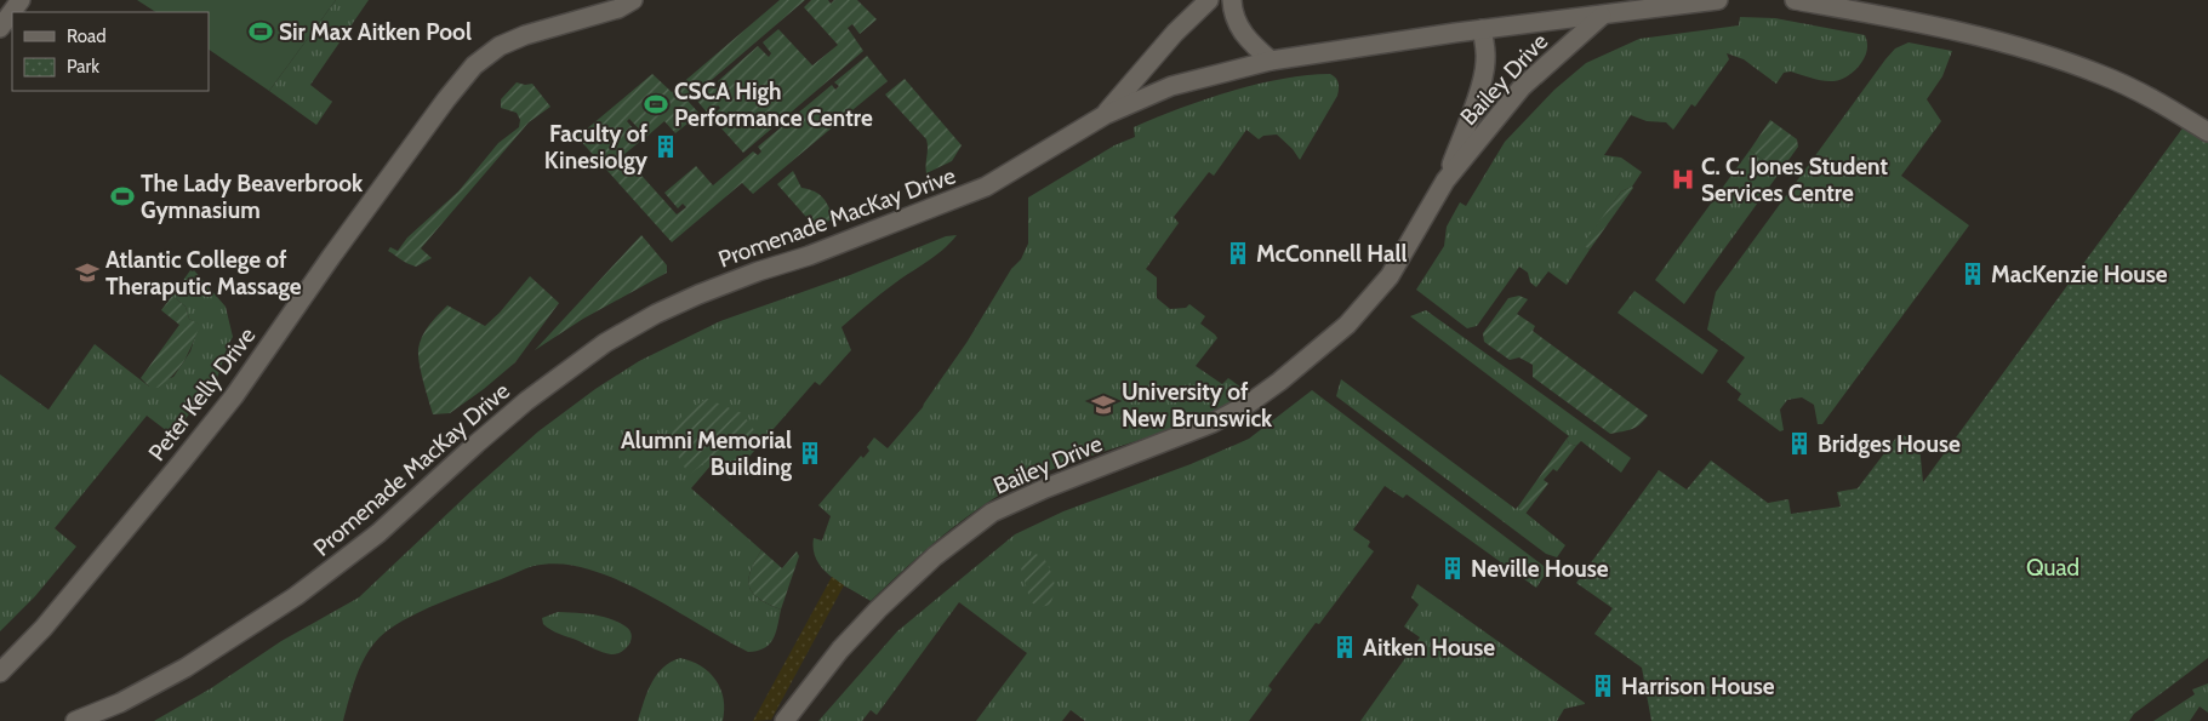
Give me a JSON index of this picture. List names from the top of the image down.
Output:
{
  "streets": {
    "street": ["Bailey Drive", "Promenade MacKay Drive", "Peter Kelly Drive"]
  },
  "crossings": [
    ["Bailey Drive", "Promenade MacKay Drive"]
  ],
  "parks": ["Quad"],
  "places": {
    "sports": ["Sir Max Aitken Pool", "CSCA High Performance Centre", "The Lady Beaverbrook Gymnasium"],
    "building": [
      "Faculty of Kinesiolgy",
      "McConnell Hall",
      "MacKenzie House",
      "Bridges House",
      "Alumni Memorial Building",
      "Neville House",
      "Aitken House",
      "Harrison House"
    ],
    "hospital": ["C. C. Jones Student Services Centre"],
    "school or university": ["Atlantic College of Theraputic Massage", "University of New Brunswick"]
  },
  "legend": ["Road", "Park"]
}
